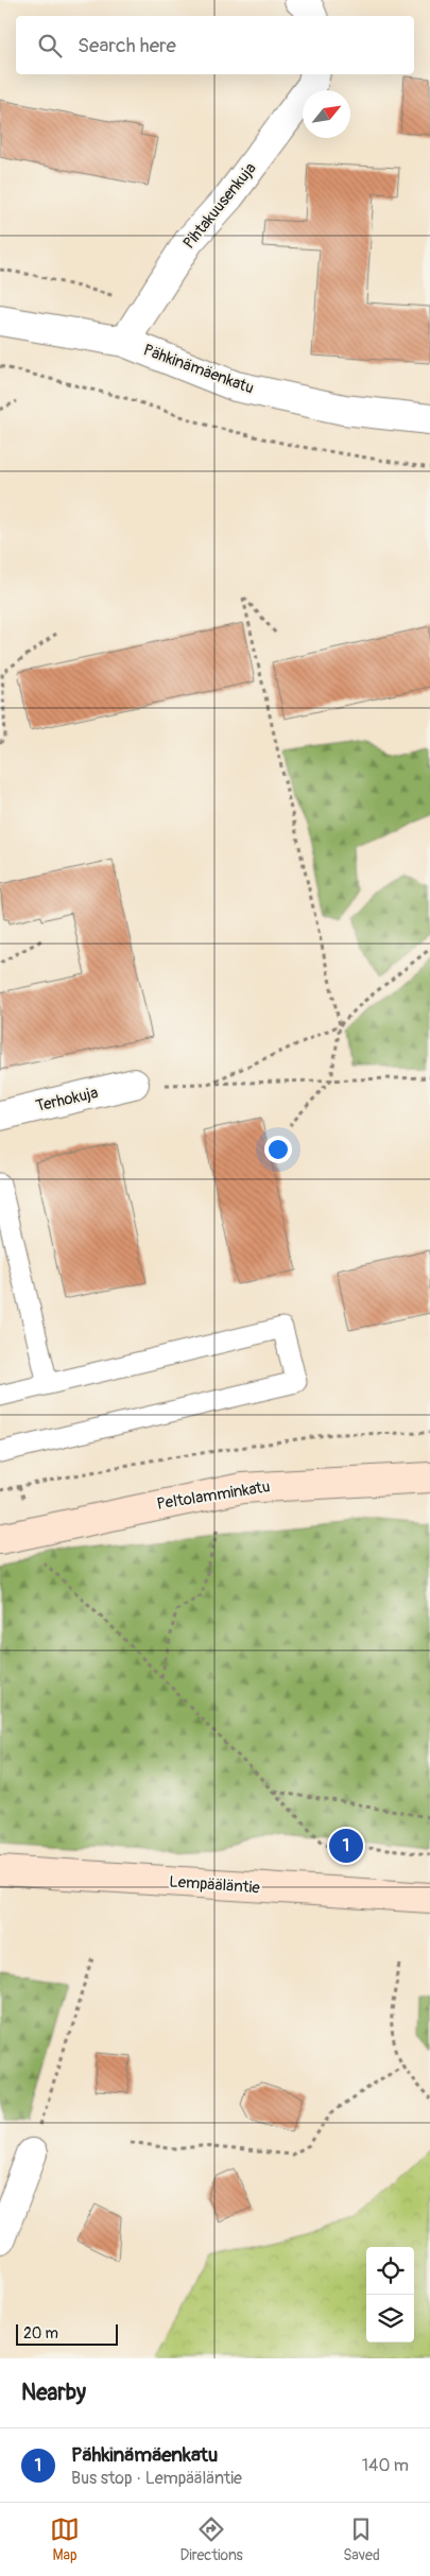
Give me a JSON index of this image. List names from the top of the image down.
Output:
{
  "streets": {
    "street": [
      "Pihtakuusenkuja",
      "Pähkinämäenkatu",
      "Terhokuja",
      "Peltolamminkatu",
      "Lempääläntie"
    ]
  },
  "crossings": [
    ["Pihtakuusenkuja", "Pähkinämäenkatu"]
  ],
  "scale_bar": "20 m",
  "north": "top right",
  "page": {
    "search": "Search here",
    "pins": "1",
    "scale": "20 m",
    "heading": "Nearby",
    "list": [
      {
        "mark": "1",
        "name": "Pähkinämäenkatu",
        "note": "Bus stop · Lempääläntie",
        "value": "140 m"
      }
    ],
    "nav": ["Map", "Directions", "Saved"]
  }
}
